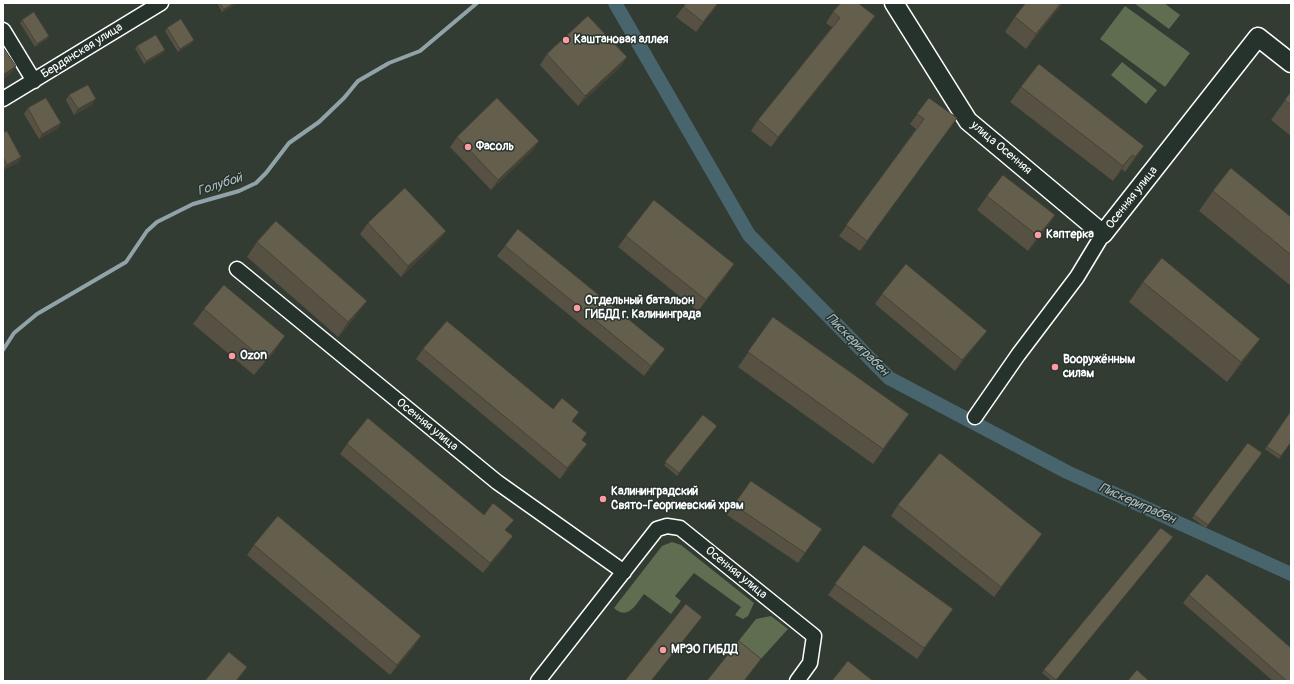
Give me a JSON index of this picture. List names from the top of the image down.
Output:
{
  "streets": {
    "street": ["Бердянская улица", "улица Осенняя", "Осенняя улица"]
  },
  "crossings": [
    ["улица Осенняя", "Осенняя улица"]
  ],
  "water": ["Голубой", "Пискериграбен"],
  "places": [
    "Каштановая аллея",
    "Фасоль",
    "Каптерка",
    "Отдельный батальон ГИБДД г. Калининграда",
    "Ozon",
    "Вооружённым силам",
    "Калининградский Свято-Георгиевский храм",
    "МРЭО ГИБДД"
  ]
}
